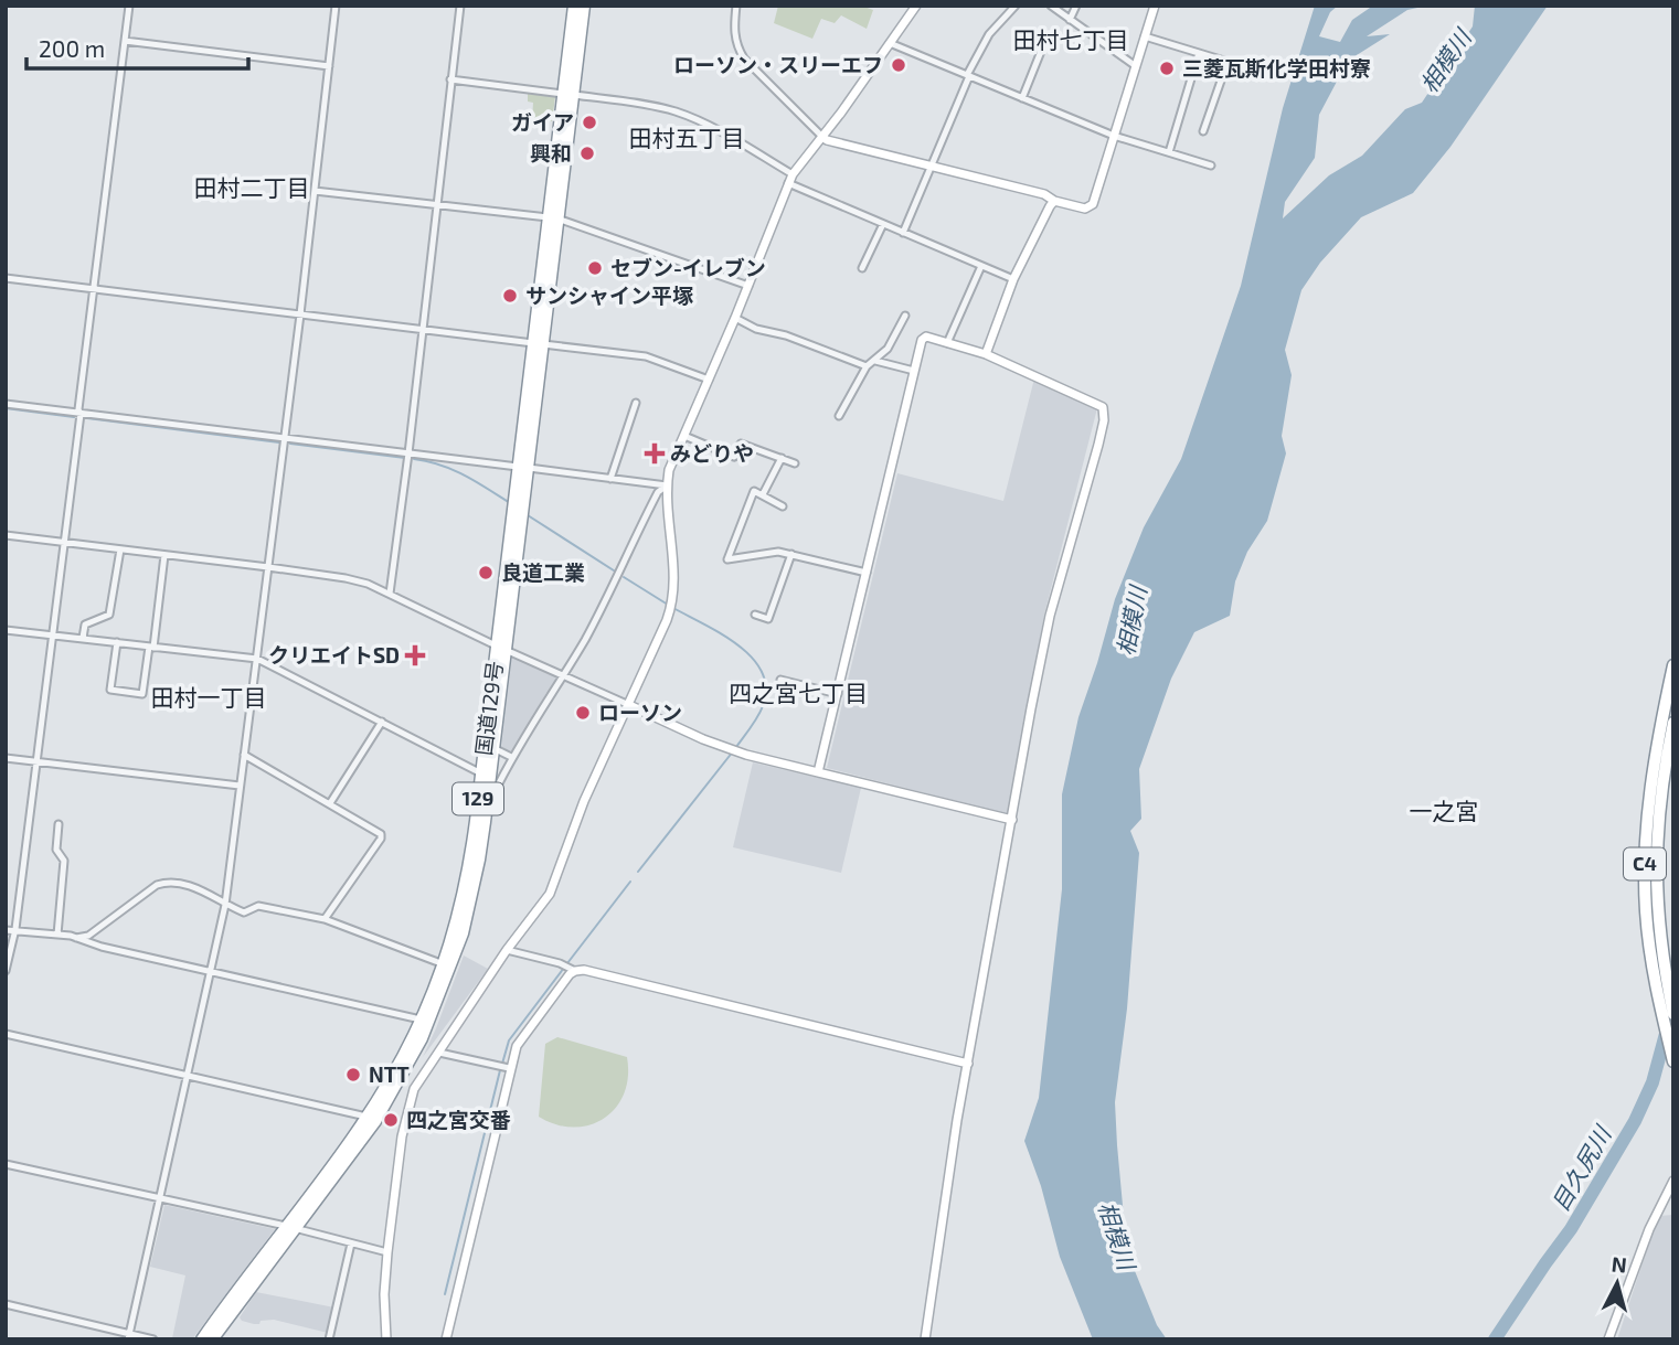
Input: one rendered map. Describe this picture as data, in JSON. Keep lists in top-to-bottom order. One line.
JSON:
{"streets":{"highway":["国道129号","129","C4"]},"districts":["田村七丁目","田村五丁目","田村二丁目","四之宮七丁目","田村一丁目","一之宮"],"water":["相模川","目久尻川"],"places":{"other":["ローソン・スリーエフ","三菱瓦斯化学田村寮","ガイア","興和","セブン-イレブン","サンシャイン平塚","良道工業","ローソン","NTT","四之宮交番"],"health":["みどりや","クリエイトSD"]},"scale_bar":"200 m","north":"top"}
